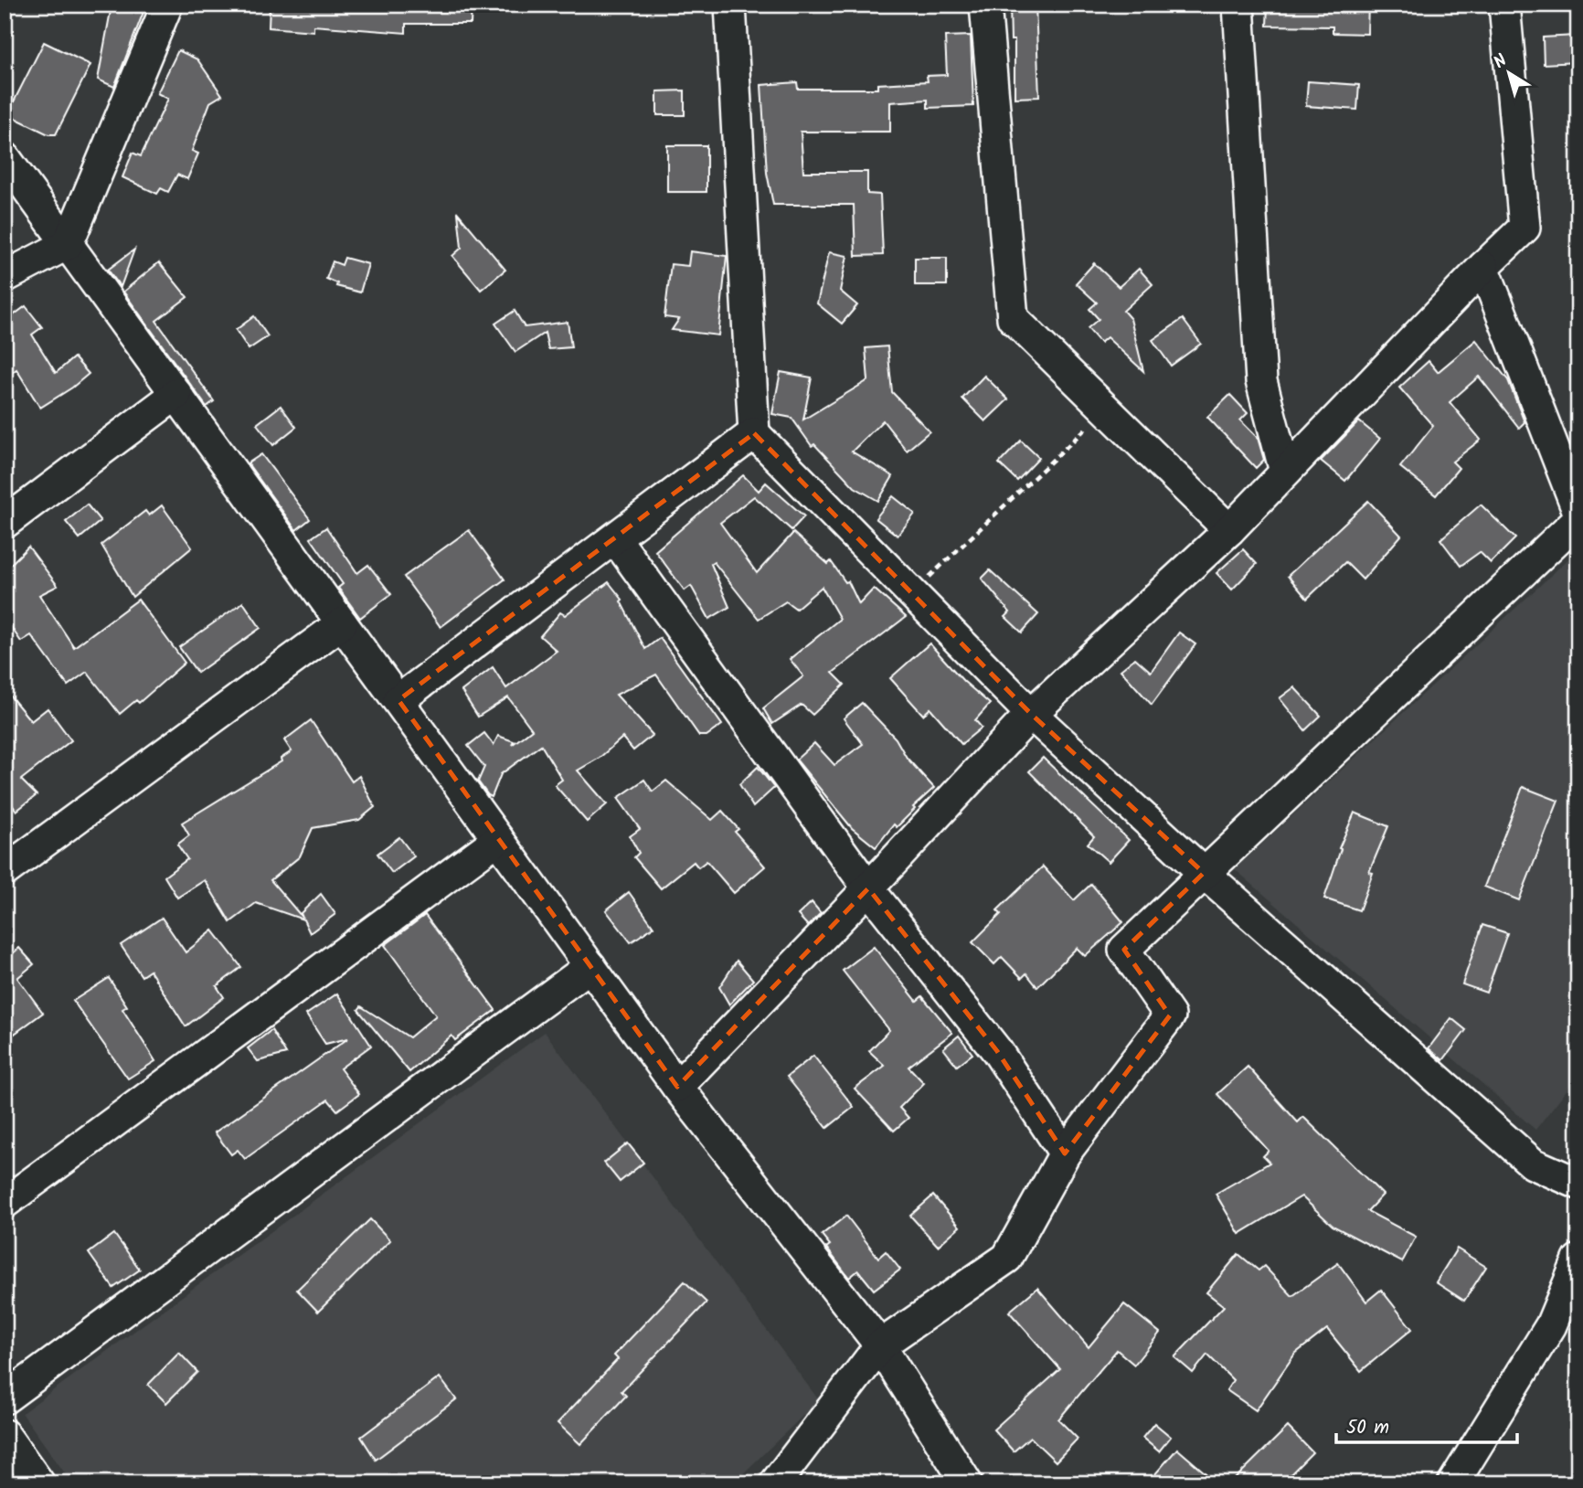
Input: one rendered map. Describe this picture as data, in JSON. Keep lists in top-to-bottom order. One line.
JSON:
{"scale_bar":"50 m","north":"top left"}
